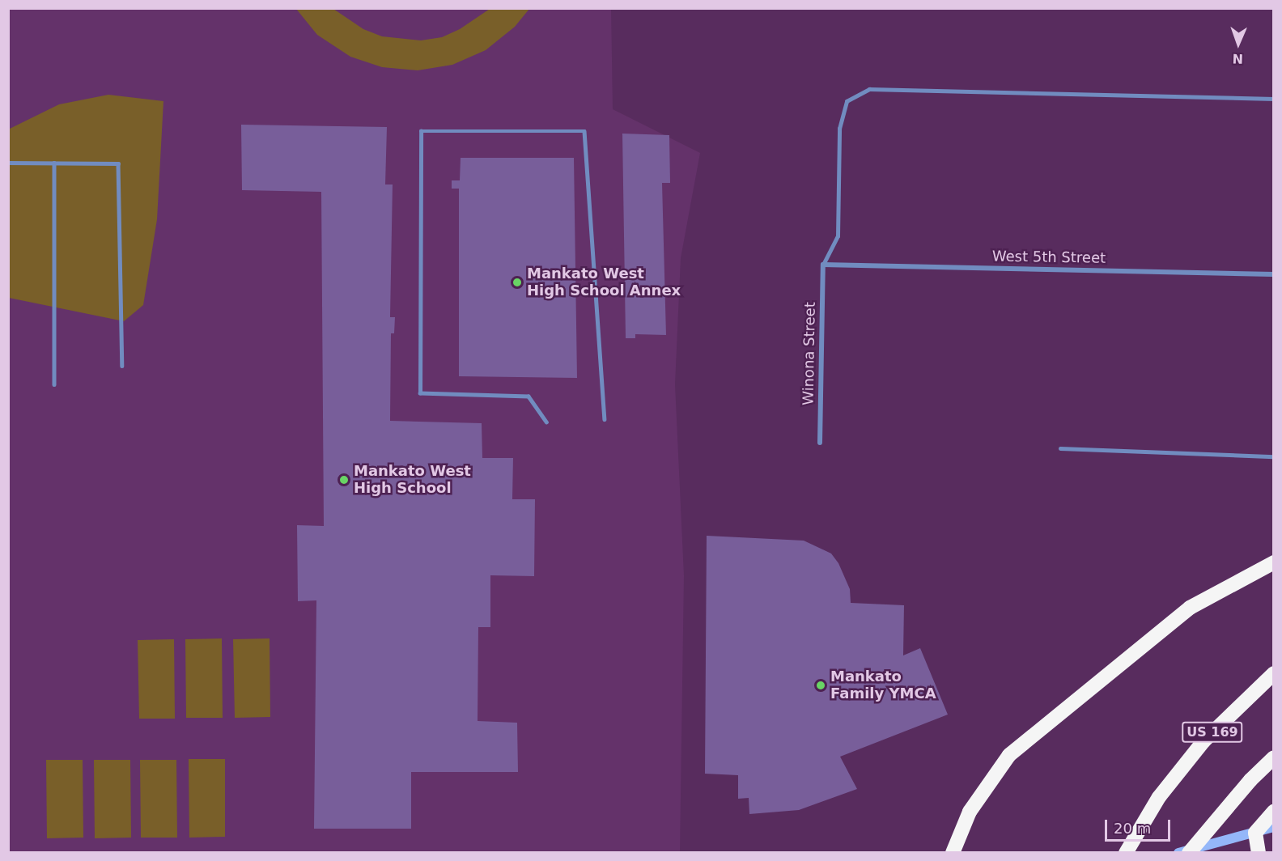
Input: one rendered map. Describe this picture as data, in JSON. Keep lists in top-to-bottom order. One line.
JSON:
{"streets":{"highway":["US 169"],"street":["West 5th Street","Winona Street"]},"crossings":[["West 5th Street","Winona Street"]],"places":["Mankato West High School Annex","Mankato West High School","Mankato Family YMCA"],"scale_bar":"20 m","north":"bottom"}
